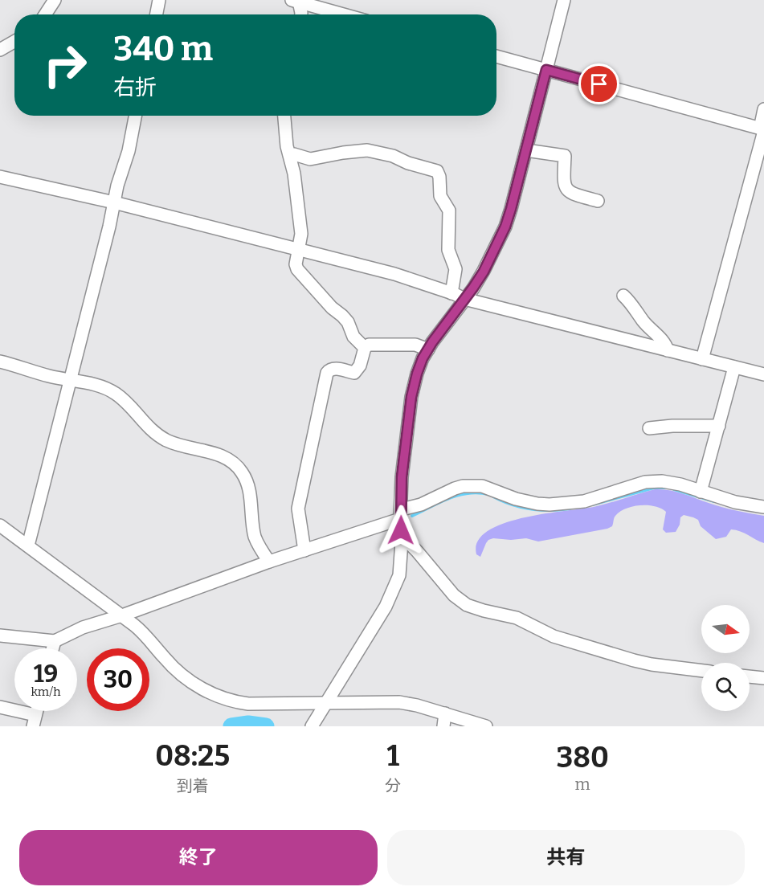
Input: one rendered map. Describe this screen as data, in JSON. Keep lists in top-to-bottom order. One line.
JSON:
{"north":"right","page":{"turn":["340 m","右折"],"speed":"19 km/h","limit":"30","eta":["08:25","到着","1","分","380","m"],"buttons":["終了","共有"]}}
